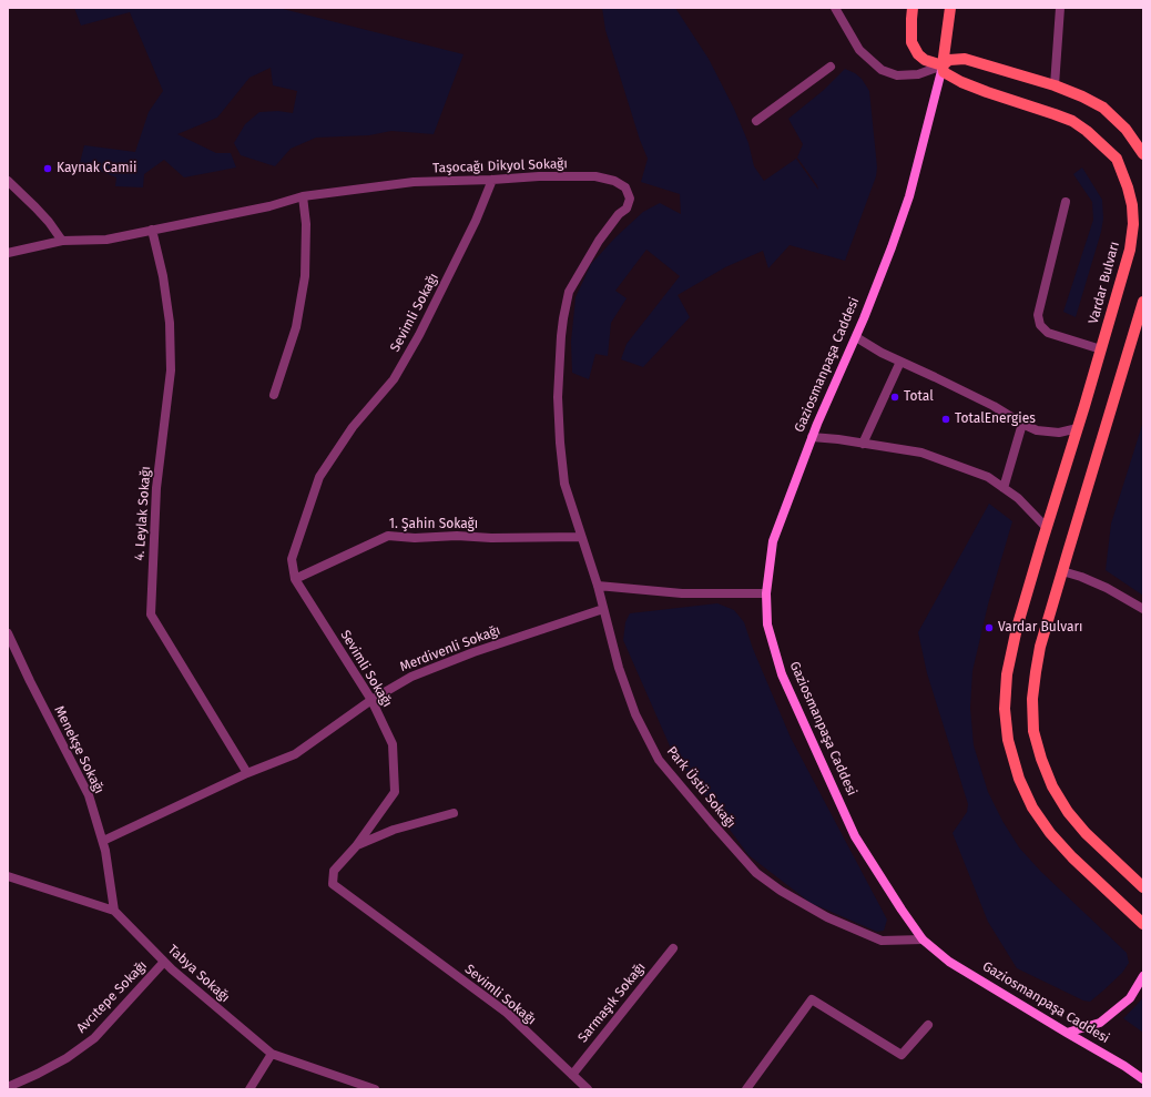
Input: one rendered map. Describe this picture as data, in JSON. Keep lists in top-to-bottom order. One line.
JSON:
{"streets":{"main road":["Vardar Bulvarı","Gaziosmanpaşa Caddesi"],"street":["Taşocağı Dikyol Sokağı","Sevimli Sokağı","4. Leylak Sokağı","1. Şahin Sokağı","Merdivenli Sokağı","Menekşe Sokağı","Park Üstü Sokağı","Tabya Sokağı","Avcıtepe Sokağı","Sarmaşık Sokağı"]},"crossings":[["Taşocağı Dikyol Sokağı","Sevimli Sokağı"],["Taşocağı Dikyol Sokağı","4. Leylak Sokağı"],["Taşocağı Dikyol Sokağı","1. Şahin Sokağı"],["Taşocağı Dikyol Sokağı","Park Üstü Sokağı"],["Vardar Bulvarı","Gaziosmanpaşa Caddesi"],["Sevimli Sokağı","1. Şahin Sokağı"],["Sevimli Sokağı","Merdivenli Sokağı"],["Sevimli Sokağı","Sarmaşık Sokağı"],["Gaziosmanpaşa Caddesi","Park Üstü Sokağı"],["4. Leylak Sokağı","Merdivenli Sokağı"],["1. Şahin Sokağı","Park Üstü Sokağı"],["Merdivenli Sokağı","Menekşe Sokağı"],["Merdivenli Sokağı","Park Üstü Sokağı"],["Menekşe Sokağı","Tabya Sokağı"],["Tabya Sokağı","Avcıtepe Sokağı"]],"places":["Kaynak Camii","Total","TotalEnergies","Vardar Bulvarı"]}
